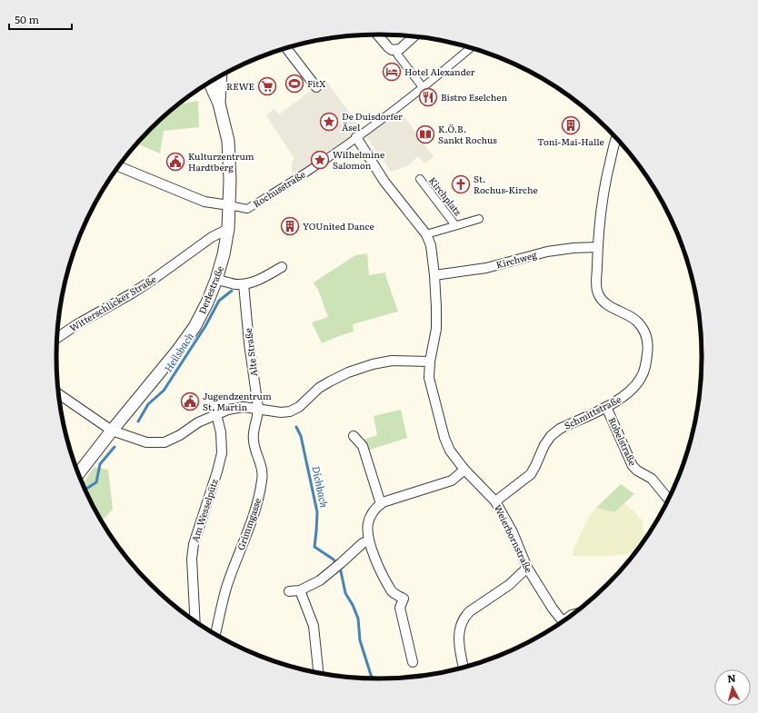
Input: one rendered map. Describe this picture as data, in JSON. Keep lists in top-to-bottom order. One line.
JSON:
{"streets":{"street":["Rochusstraße","Kirchplatz","Kirchweg","Derlestraße","Witterschlicker Straße","Alte Straße","Schmittstraße","Robelstraße","Am Wesselpütz","Grimmgasse","Weierbornstraße"]},"crossings":[["Rochusstraße","Derlestraße"],["Rochusstraße","Weierbornstraße"],["Kirchplatz","Weierbornstraße"],["Kirchweg","Schmittstraße"],["Kirchweg","Weierbornstraße"],["Derlestraße","Witterschlicker Straße"],["Alte Straße","Grimmgasse"],["Schmittstraße","Robelstraße"],["Schmittstraße","Weierbornstraße"]],"water":["Heilsbach","Dichbach"],"places":{"hotel":["Hotel Alexander"],"sports":["FitX"],"supermarket":["REWE"],"restaurant":["Bistro Eselchen"],"place":["De Duisdorfer Äsel","Wilhelmine Salomon"],"building":["Toni-Mai-Halle","YOUnited Dance"],"library":["K.Ö.B. Sankt Rochus"],"public building":["Kulturzentrum Hardtberg","Jugendzentrum St. Martin"],"church":["St. Rochus-Kirche"]},"scale_bar":"50 m","north":"top"}
